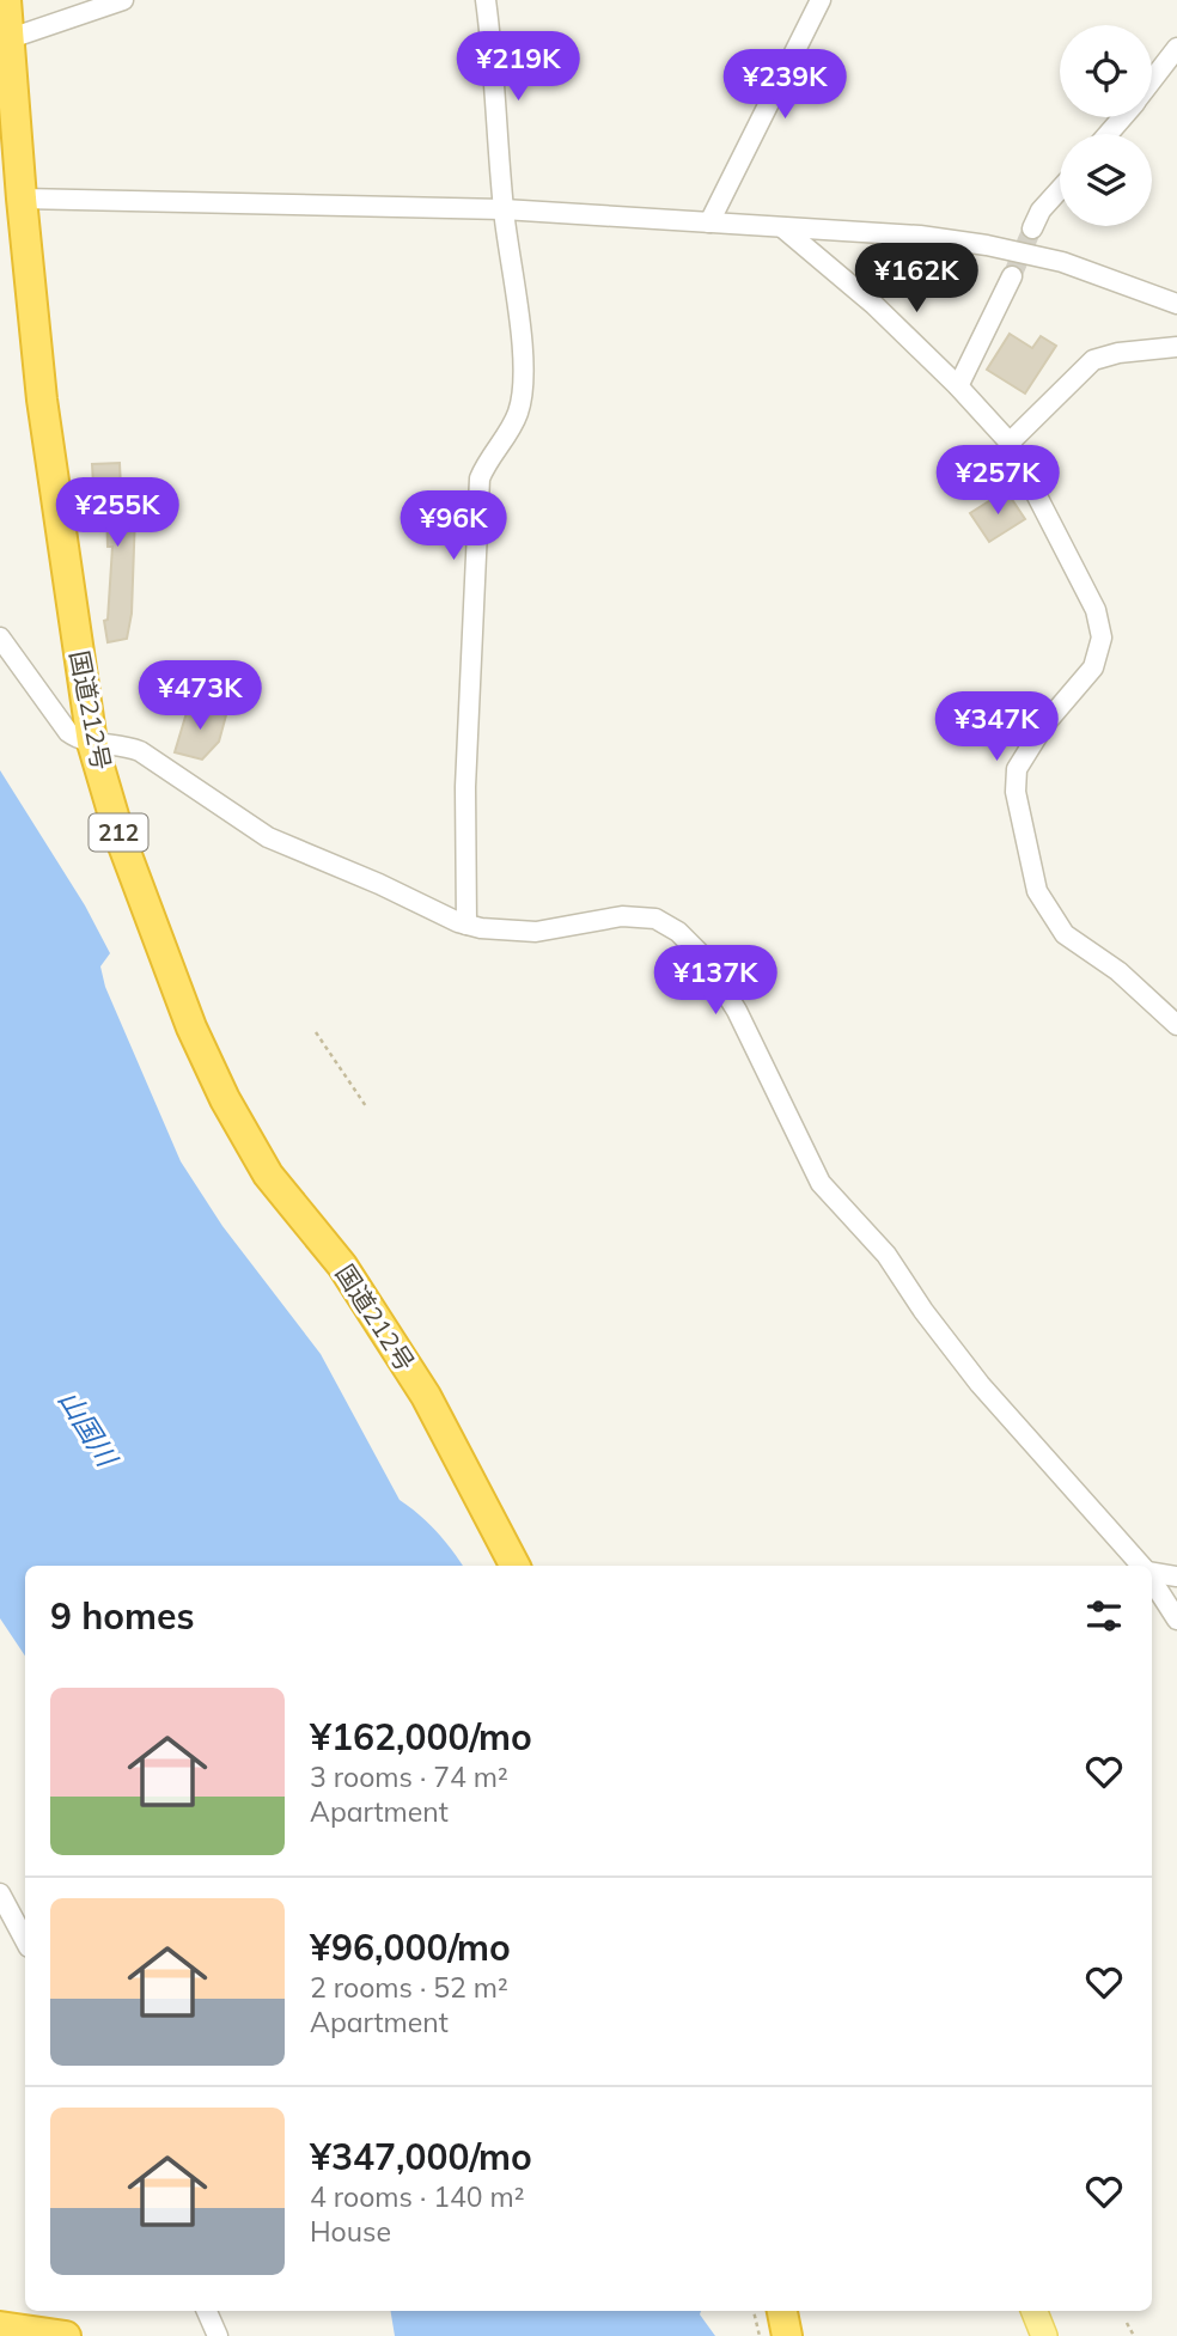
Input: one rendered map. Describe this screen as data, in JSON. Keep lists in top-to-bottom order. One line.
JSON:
{"streets":{"highway":["国道212号","212"]},"water":["山国川"],"page":{"price":["¥219K","¥239K","¥162K","¥257K","¥255K","¥96K","¥473K","¥347K","¥137K"],"heading":"9 homes","list":[{"name":"¥162,000/mo","note":"3 rooms · 74 m² · Apartment"},{"name":"¥96,000/mo","note":"2 rooms · 52 m² · Apartment"},{"name":"¥347,000/mo","note":"4 rooms · 140 m² · House"}]}}
